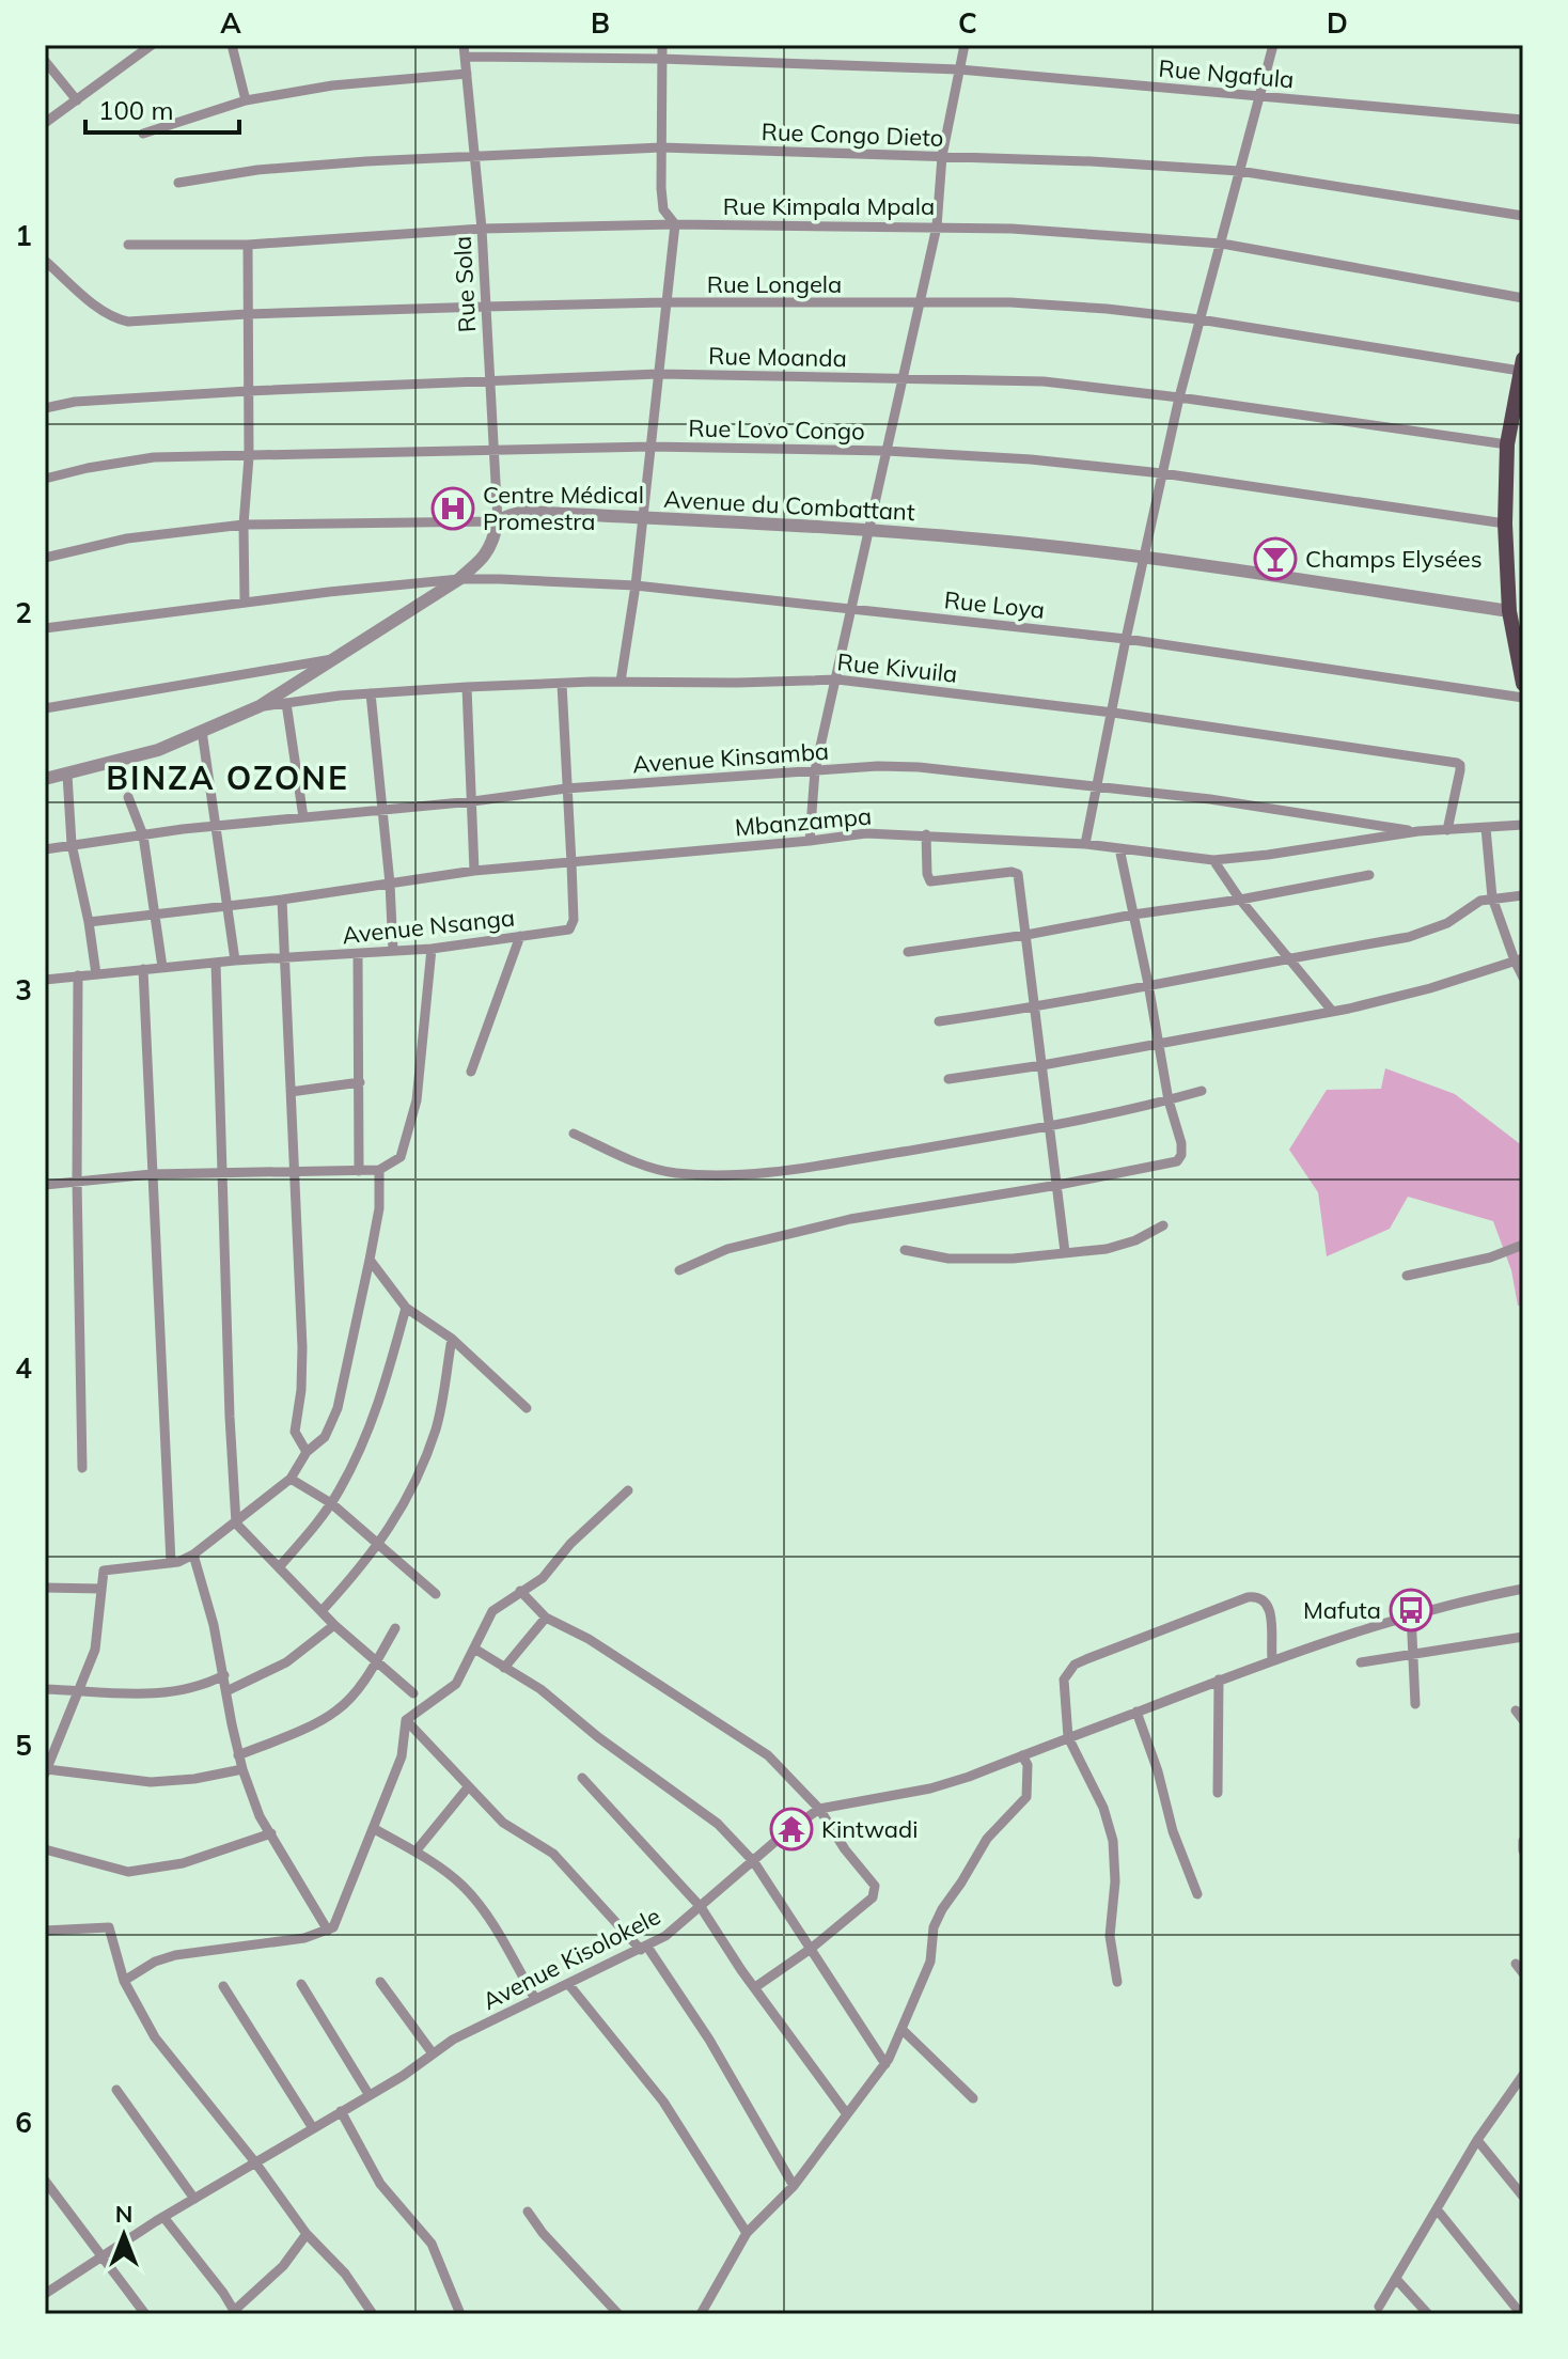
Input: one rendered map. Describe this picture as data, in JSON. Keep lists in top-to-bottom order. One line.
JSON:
{"streets":{"street":["Rue Ngafula","Rue Congo Dieto","Rue Kimpala Mpala","Rue Sola","Rue Longela","Rue Moanda","Rue Lovo Congo","Avenue du Combattant","Rue Loya","Rue Kivuila","Avenue Kinsamba","Mbanzampa","Avenue Nsanga","Avenue Kisolokele"]},"crossings":[["Rue Ngafula","Rue Sola"],["Rue Congo Dieto","Rue Sola"],["Rue Kimpala Mpala","Rue Sola"],["Rue Sola","Rue Longela"],["Rue Sola","Rue Moanda"],["Rue Sola","Rue Lovo Congo"],["Rue Sola","Avenue du Combattant"],["Rue Kivuila","Mbanzampa"],["Rue Kivuila","Avenue Nsanga"],["Avenue Kinsamba","Mbanzampa"],["Avenue Kinsamba","Avenue Nsanga"],["Mbanzampa","Avenue Nsanga"]],"districts":["BINZA OZONE"],"places":{"hospital":["Centre Médical Promestra"],"bar":["Champs Elysées"],"bus stop":["Mafuta"],"temple":["Kintwadi"]},"scale_bar":"100 m","north":"top","grid":{"columns":["A","B","C","D"],"rows":["1","2","3","4","5","6"]}}
